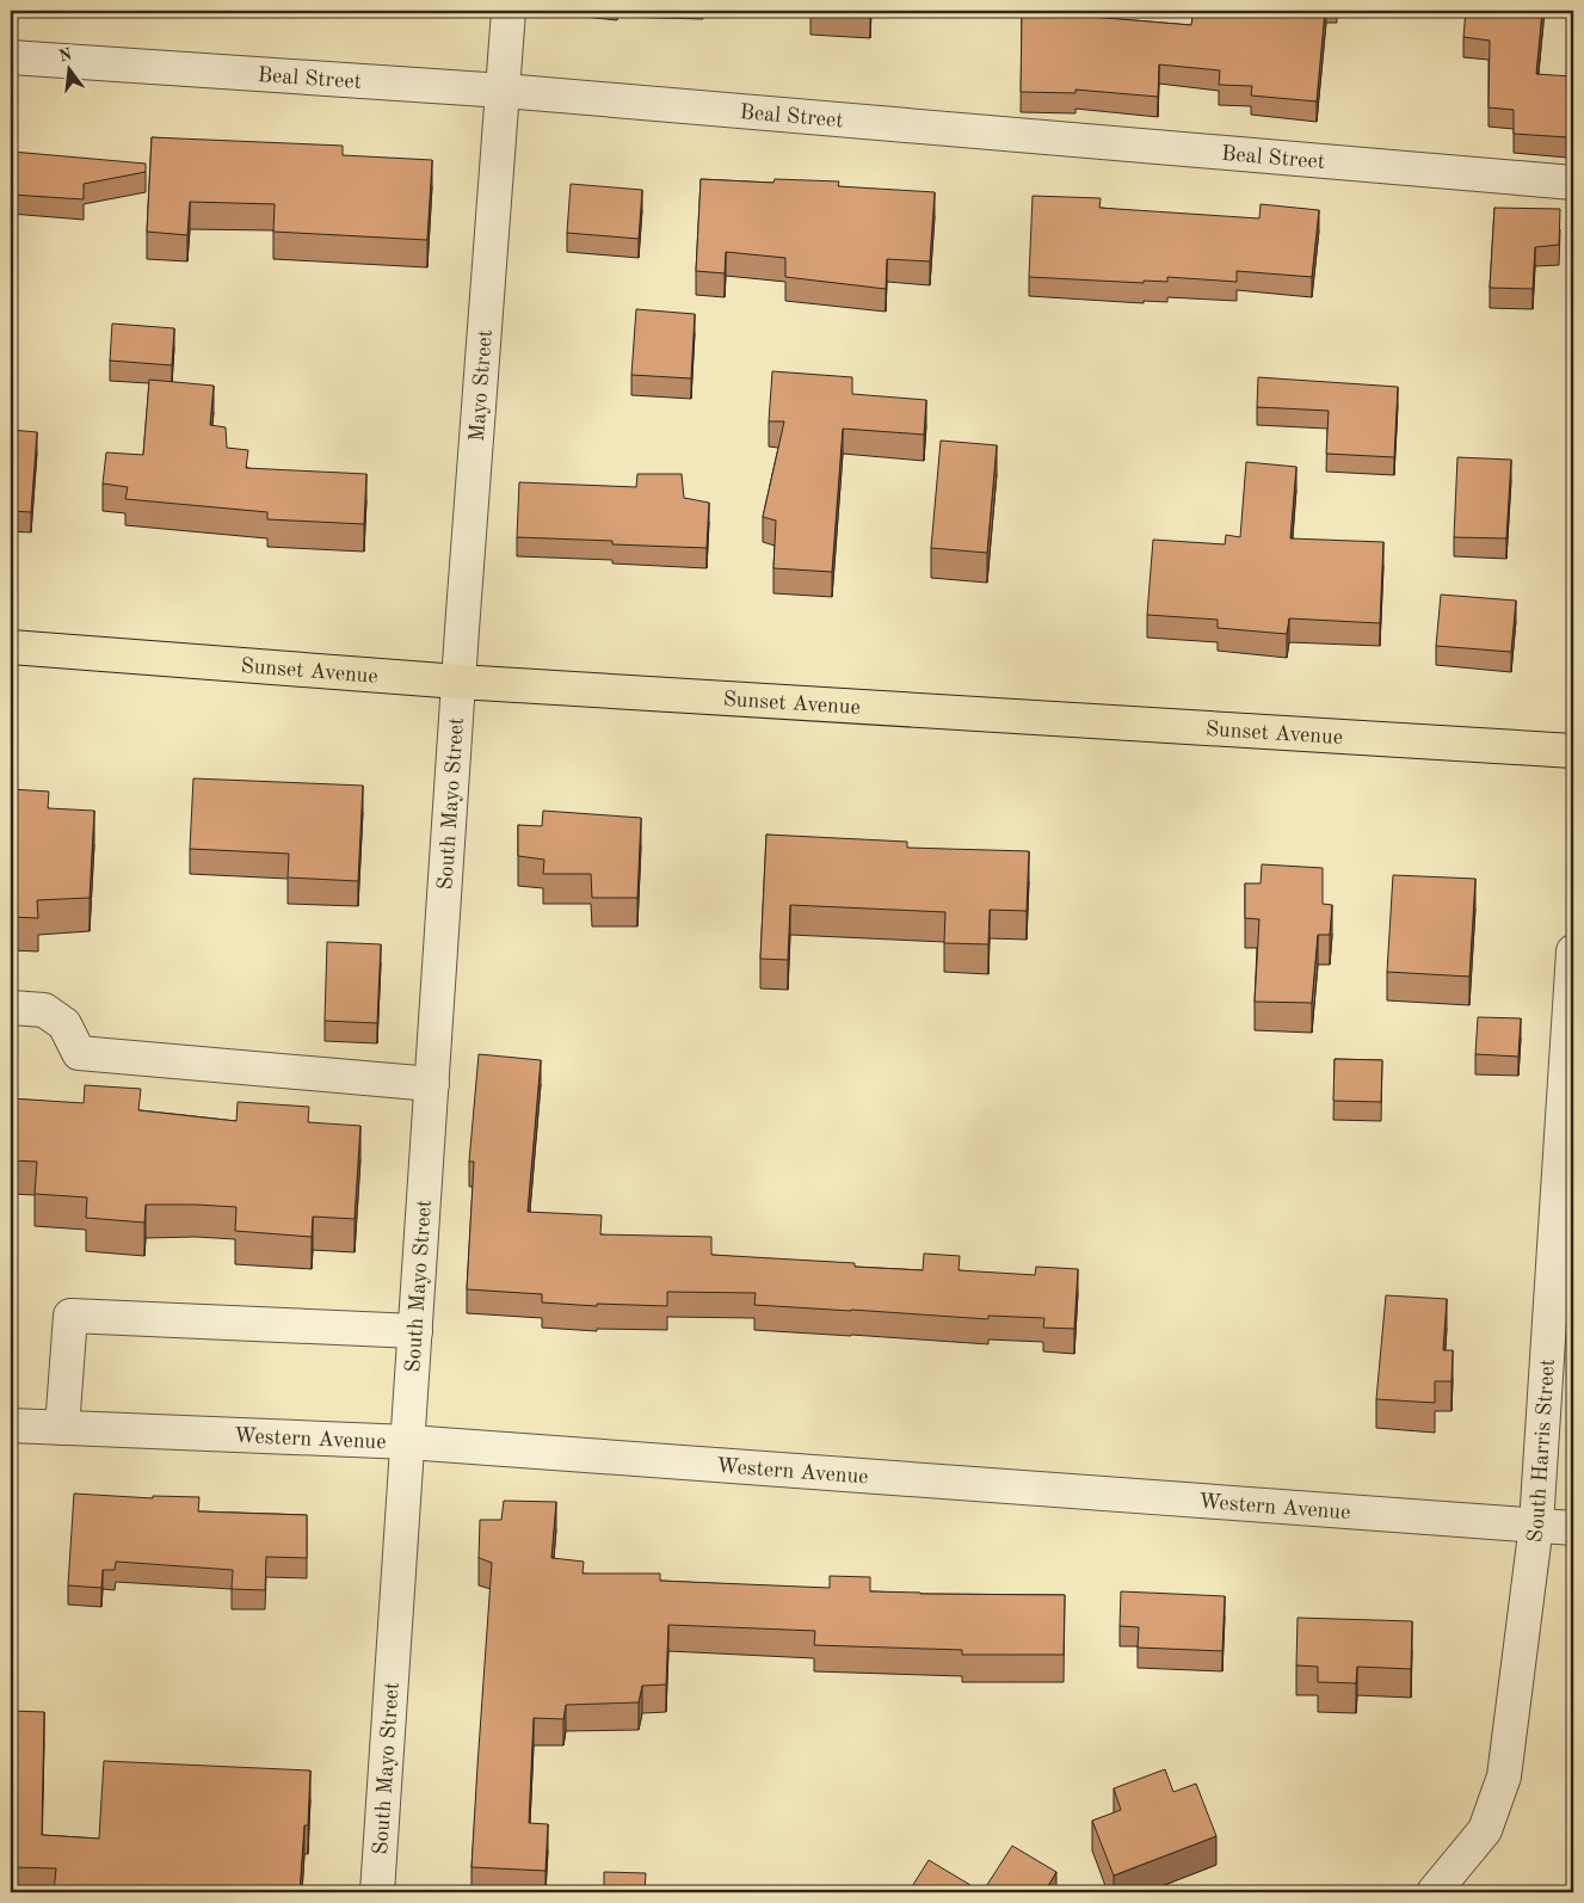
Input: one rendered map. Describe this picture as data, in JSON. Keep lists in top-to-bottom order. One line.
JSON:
{"streets":{"main road":["Sunset Avenue"],"street":["Beal Street","Mayo Street","South Mayo Street","Western Avenue","South Harris Street"]},"crossings":[["Beal Street","Mayo Street"],["Mayo Street","Sunset Avenue"],["Mayo Street","South Mayo Street"],["Sunset Avenue","South Mayo Street"],["South Mayo Street","Western Avenue"],["Western Avenue","South Harris Street"]],"north":"top"}
